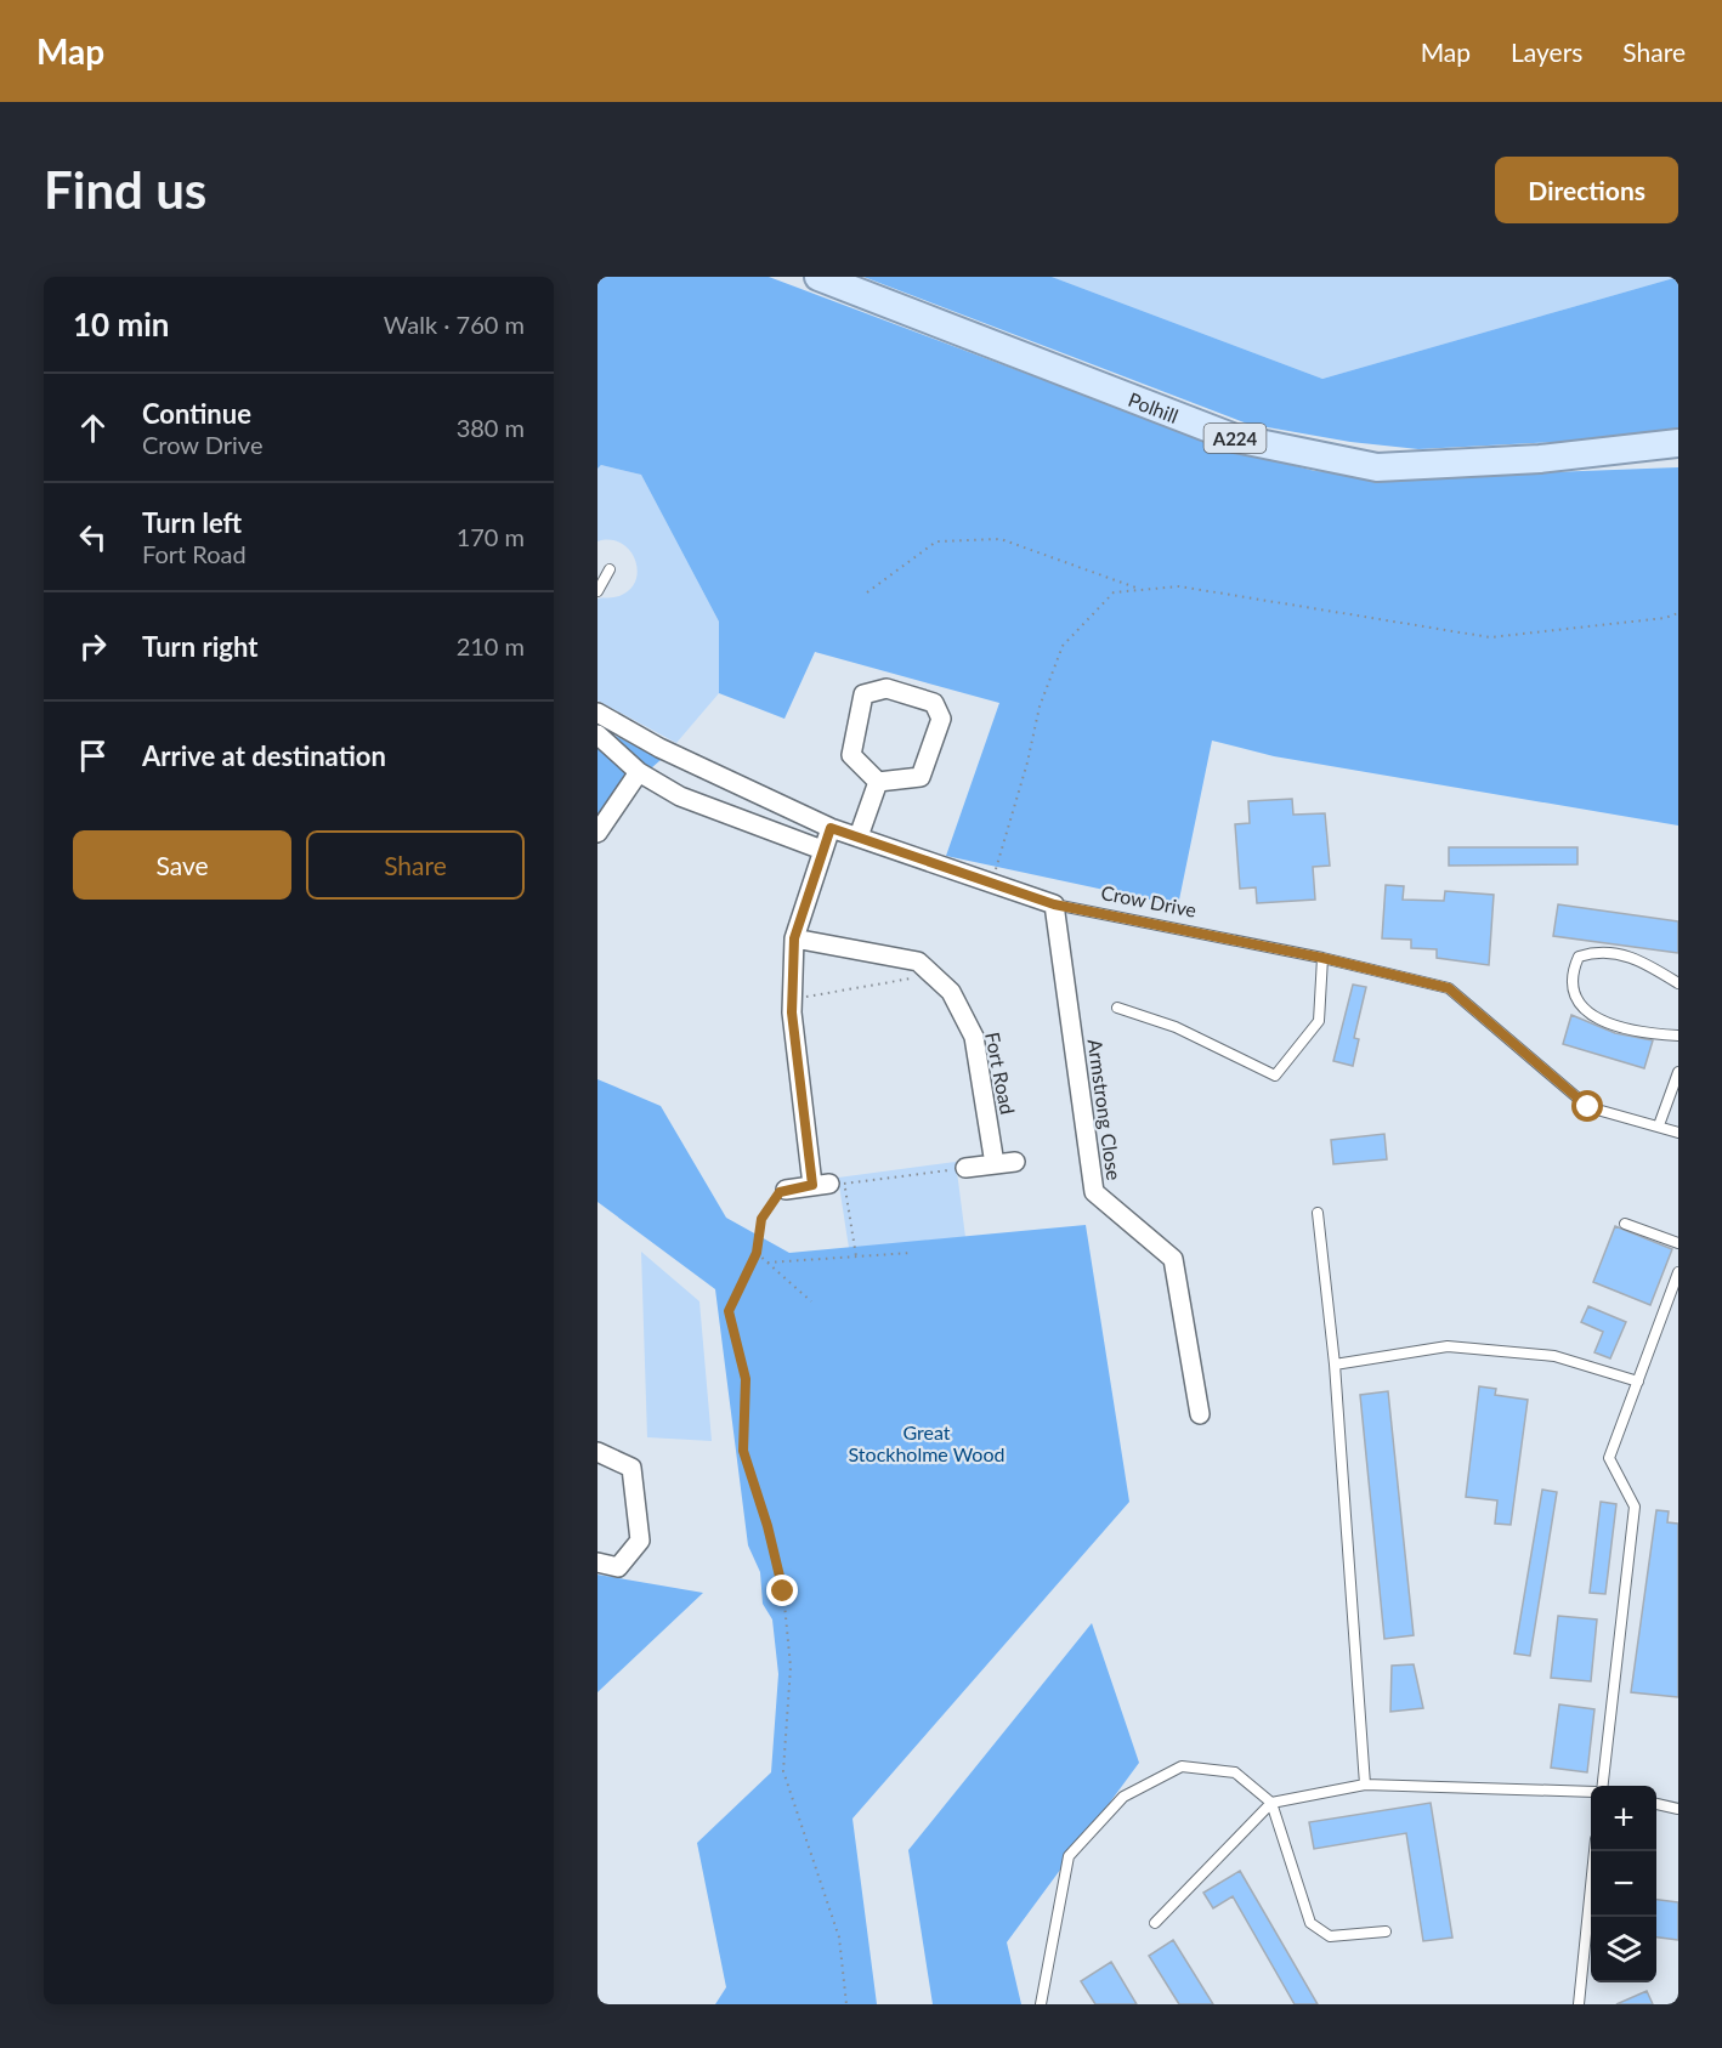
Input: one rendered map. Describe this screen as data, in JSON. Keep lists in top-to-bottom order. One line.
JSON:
{"streets":{"main road":["Polhill","A224"],"street":["Crow Drive","Fort Road","Armstrong Close"]},"crossings":[["Crow Drive","Armstrong Close"]],"parks":["Great Stockholme Wood"],"page":{"header":"Map","nav":["Map","Layers","Share"],"buttons":["Directions",["Save","Share"]],"title":"Find us","heading":["10 min","Walk · 760 m"],"list":[["Continue","Crow Drive","380 m"],["Turn left","Fort Road","170 m"],["Turn right","210 m"],"Arrive at destination"],"map_buttons":["+","−"]}}
